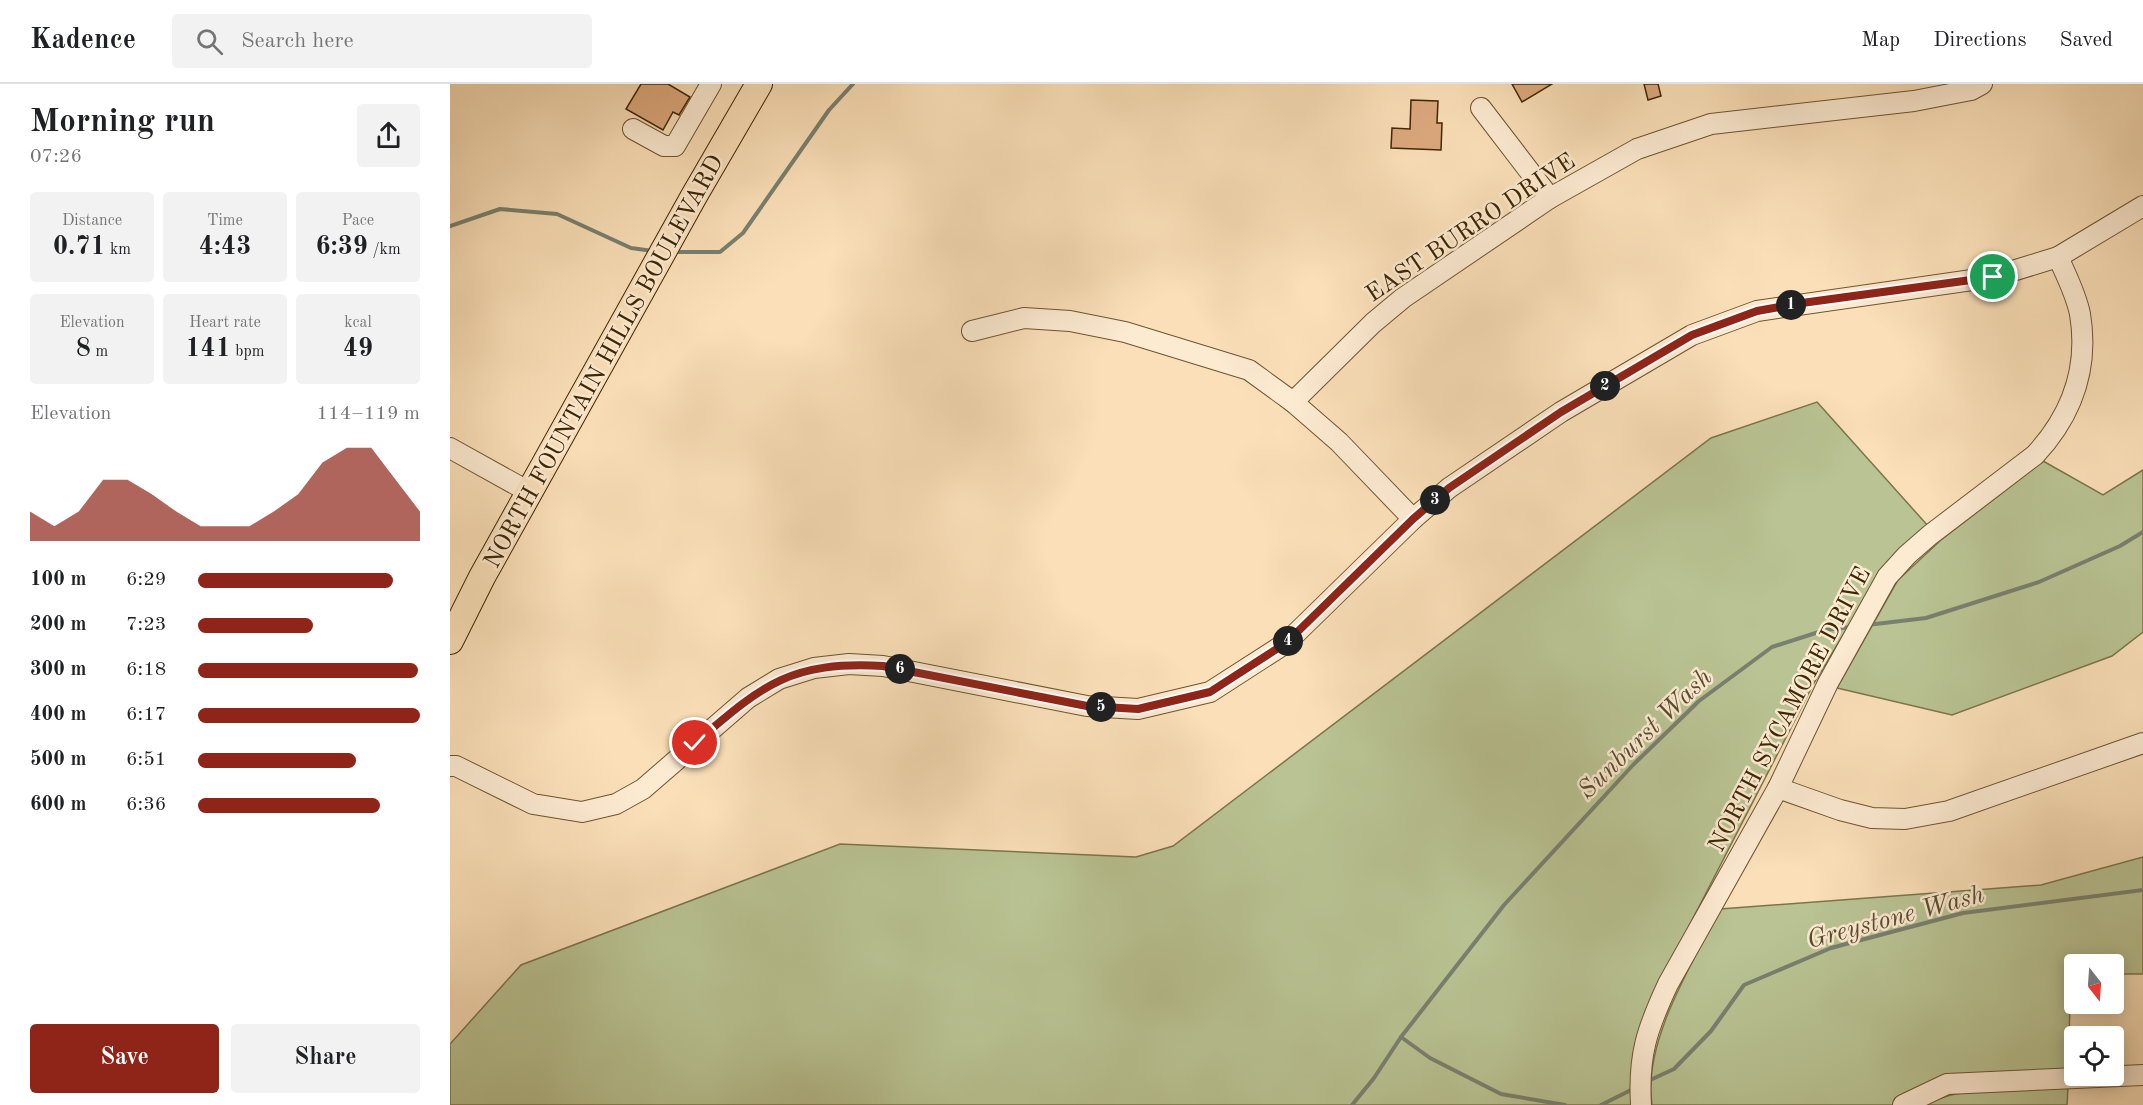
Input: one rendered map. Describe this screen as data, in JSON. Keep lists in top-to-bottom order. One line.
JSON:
{"streets":{"main road":["NORTH FOUNTAIN HILLS BOULEVARD"],"street":["EAST BURRO DRIVE","NORTH SYCAMORE DRIVE"]},"water":["Sunburst Wash","Greystone Wash"],"north":"bottom","page":{"header":"Kadence","search":"Search here","nav":["Map","Directions","Saved"],"heading":["Morning run","07:26"],"stats":[["Distance","0.71 km"],["Time","4:43"],["Pace","6:39 /km"],["Elevation","8 m"],["Heart rate","141 bpm"],["kcal","49"]],"pins":["1","2","3","4","6","5"],"chart":["Elevation","114–119 m"],"list":[{"name":"100 m","note":"6:29"},{"name":"200 m","note":"7:23"},{"name":"300 m","note":"6:18"},{"name":"400 m","note":"6:17"},{"name":"500 m","note":"6:51"},{"name":"600 m","note":"6:36"}],"buttons":["Save","Share"]}}
